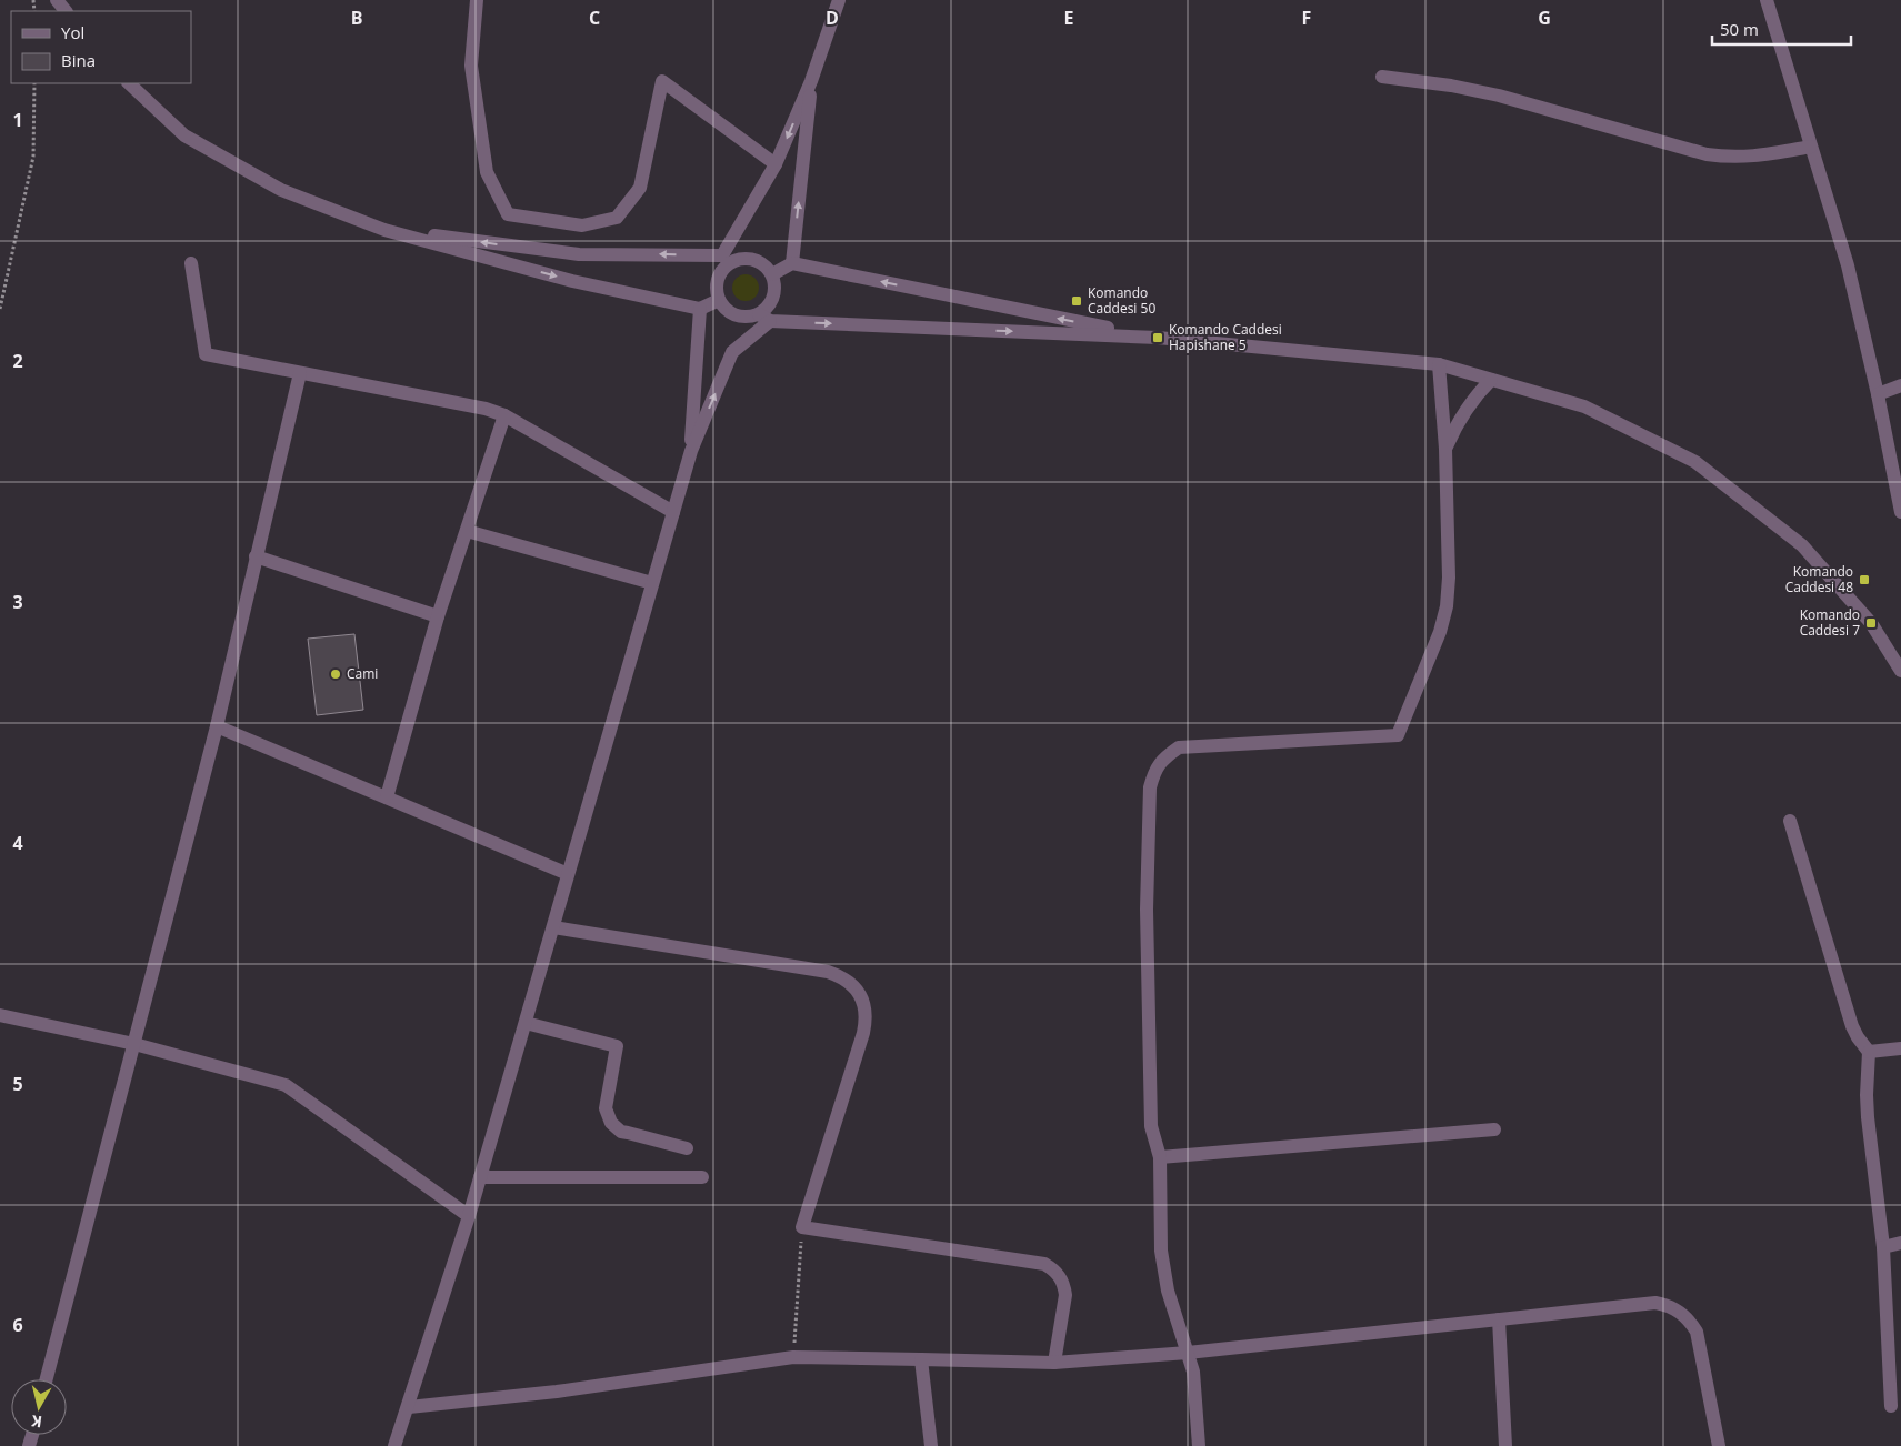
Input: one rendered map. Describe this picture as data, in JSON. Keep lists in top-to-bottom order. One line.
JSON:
{"places":{"transit":["Komando Caddesi 50","Komando Caddesi Hapishane 5","Komando Caddesi 48","Komando Caddesi 7"],"other":["Cami"]},"legend":["Yol","Bina"],"scale_bar":"50 m","north":"bottom","grid":{"columns":["B","C","D","E","F","G"],"rows":["1","2","3","4","5","6"]}}
